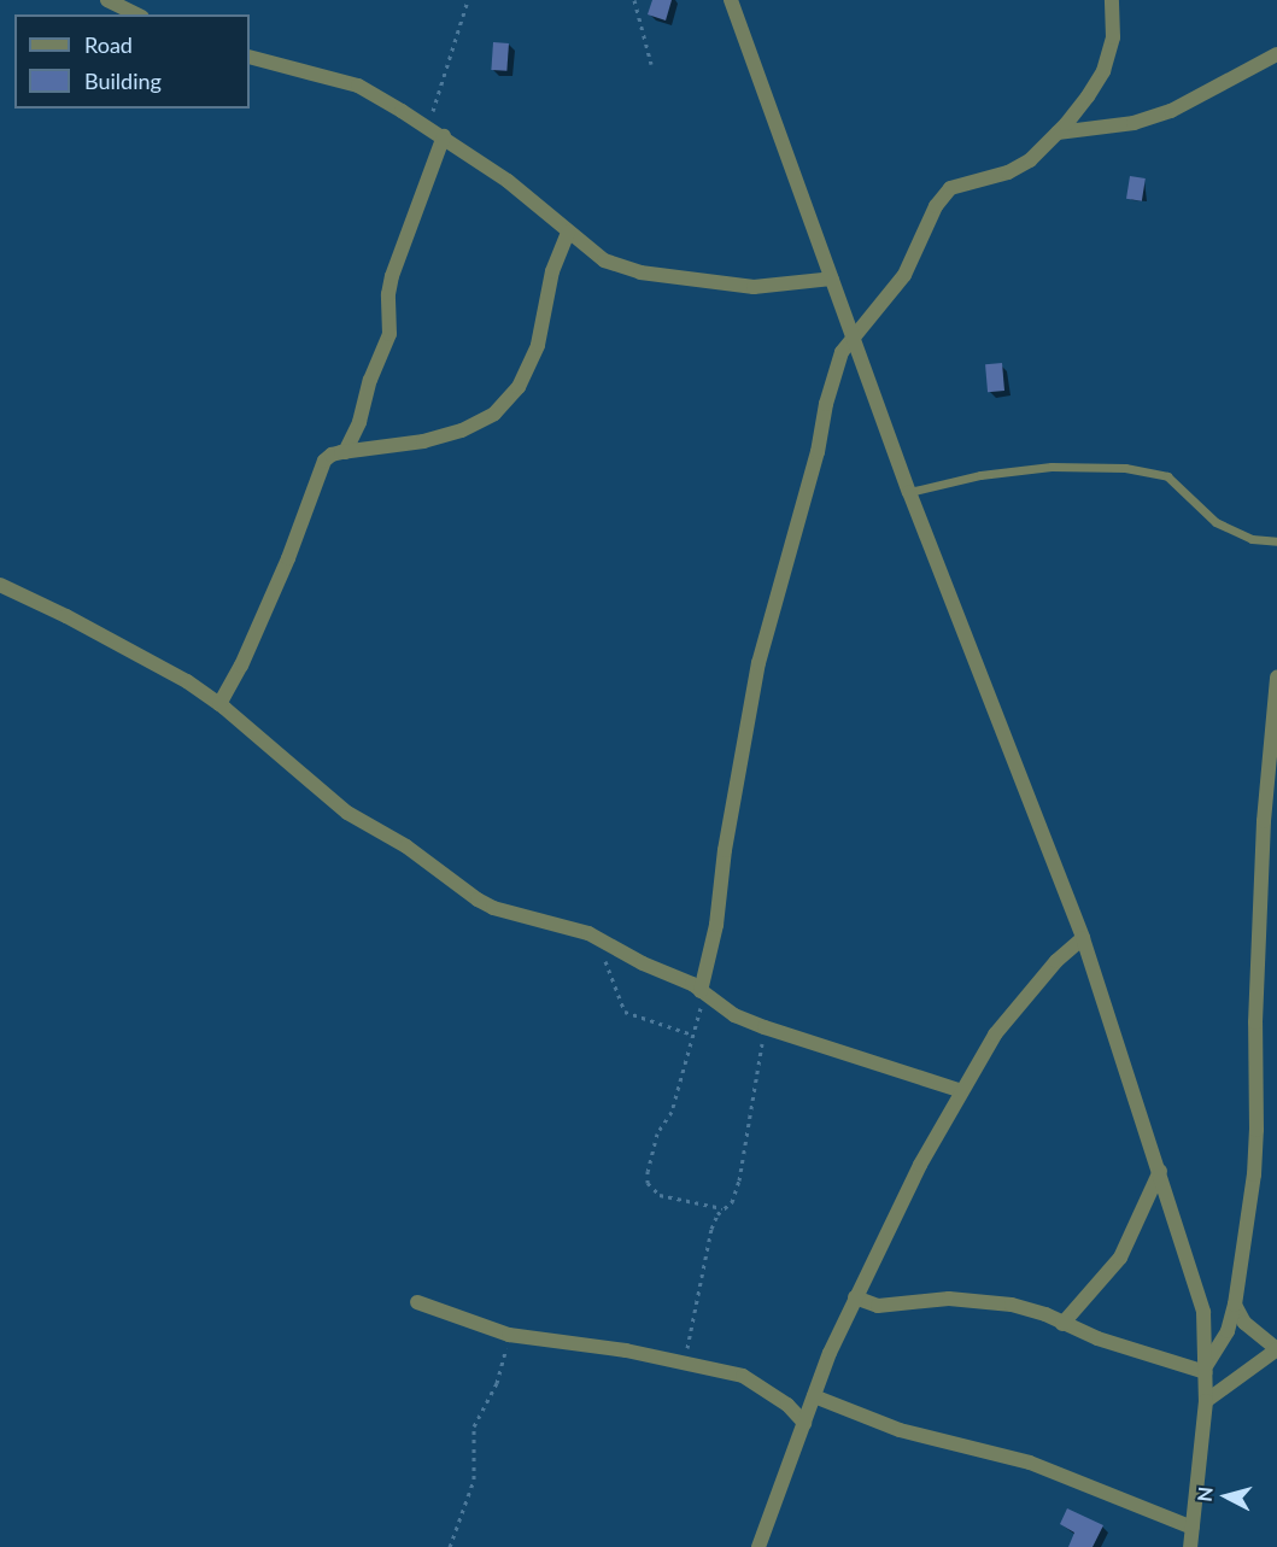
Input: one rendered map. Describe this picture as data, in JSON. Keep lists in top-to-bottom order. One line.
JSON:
{"legend":["Road","Building"],"north":"left"}
